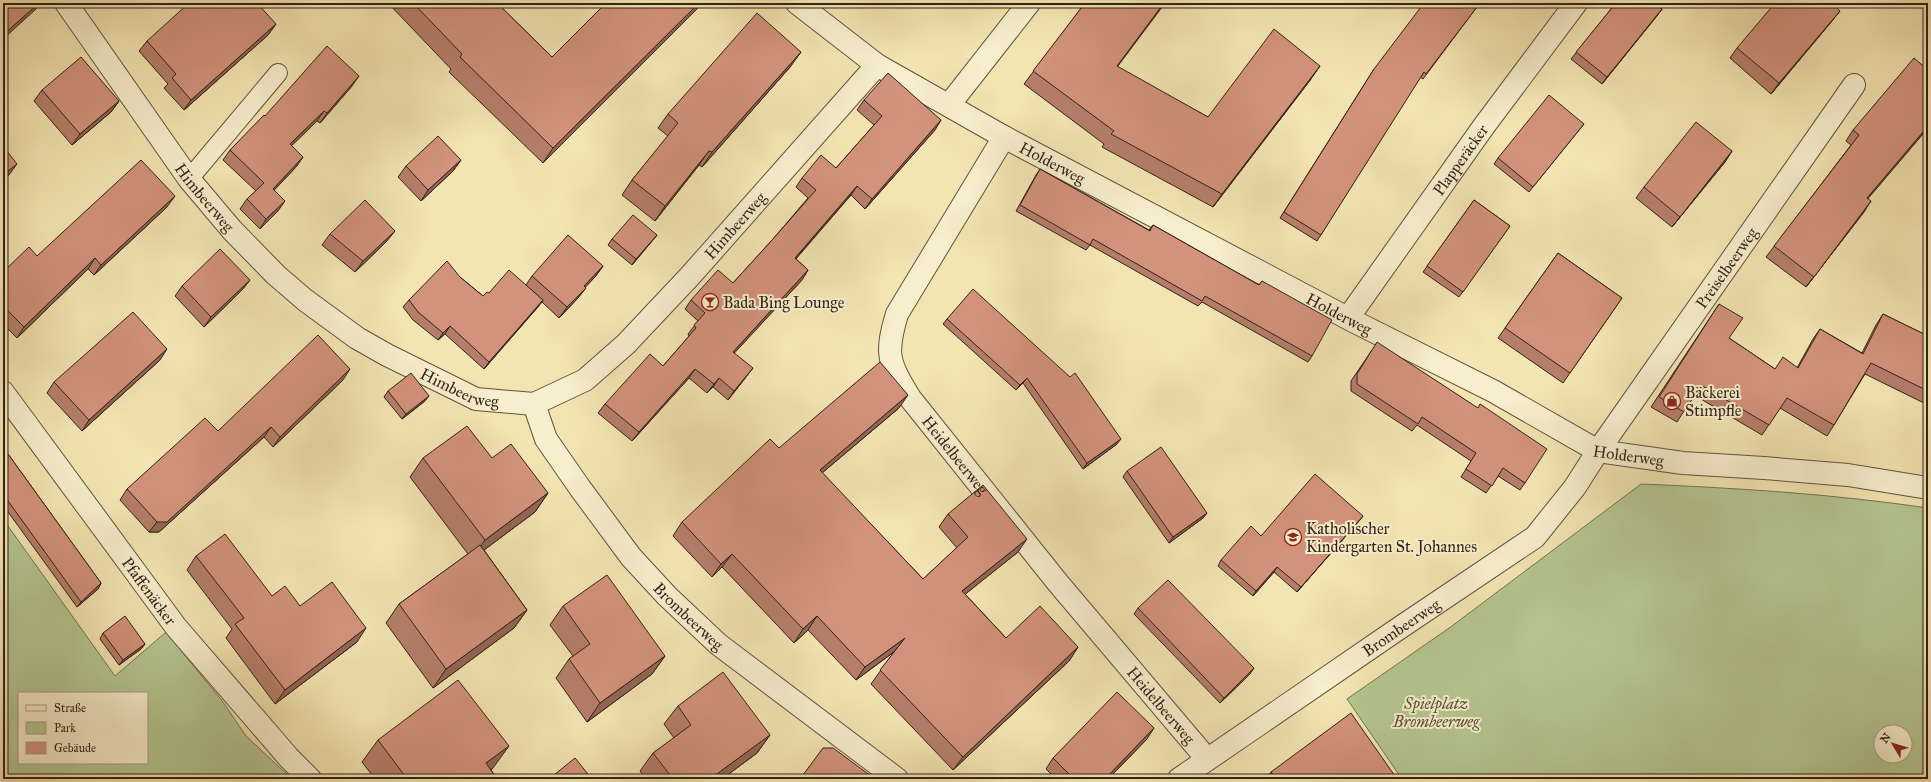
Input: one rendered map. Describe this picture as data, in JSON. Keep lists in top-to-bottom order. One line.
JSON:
{"streets":{"street":["Plapperäcker","Holderweg","Himbeerweg","Preiselbeerweg","Heidelbeerweg","Pfaffenäcker","Brombeerweg"]},"crossings":[["Plapperäcker","Holderweg"],["Holderweg","Himbeerweg"],["Holderweg","Preiselbeerweg"],["Holderweg","Heidelbeerweg"],["Holderweg","Brombeerweg"],["Himbeerweg","Brombeerweg"],["Preiselbeerweg","Brombeerweg"],["Heidelbeerweg","Brombeerweg"]],"parks":["Spielplatz Brombeerweg"],"places":{"bar":["Bada Bing Lounge"],"shop":["Bäckerei Stimpfle"],"school or university":["Katholischer Kindergarten St. Johannes"]},"legend":["Straße","Park","Gebäude"],"north":"top left"}
